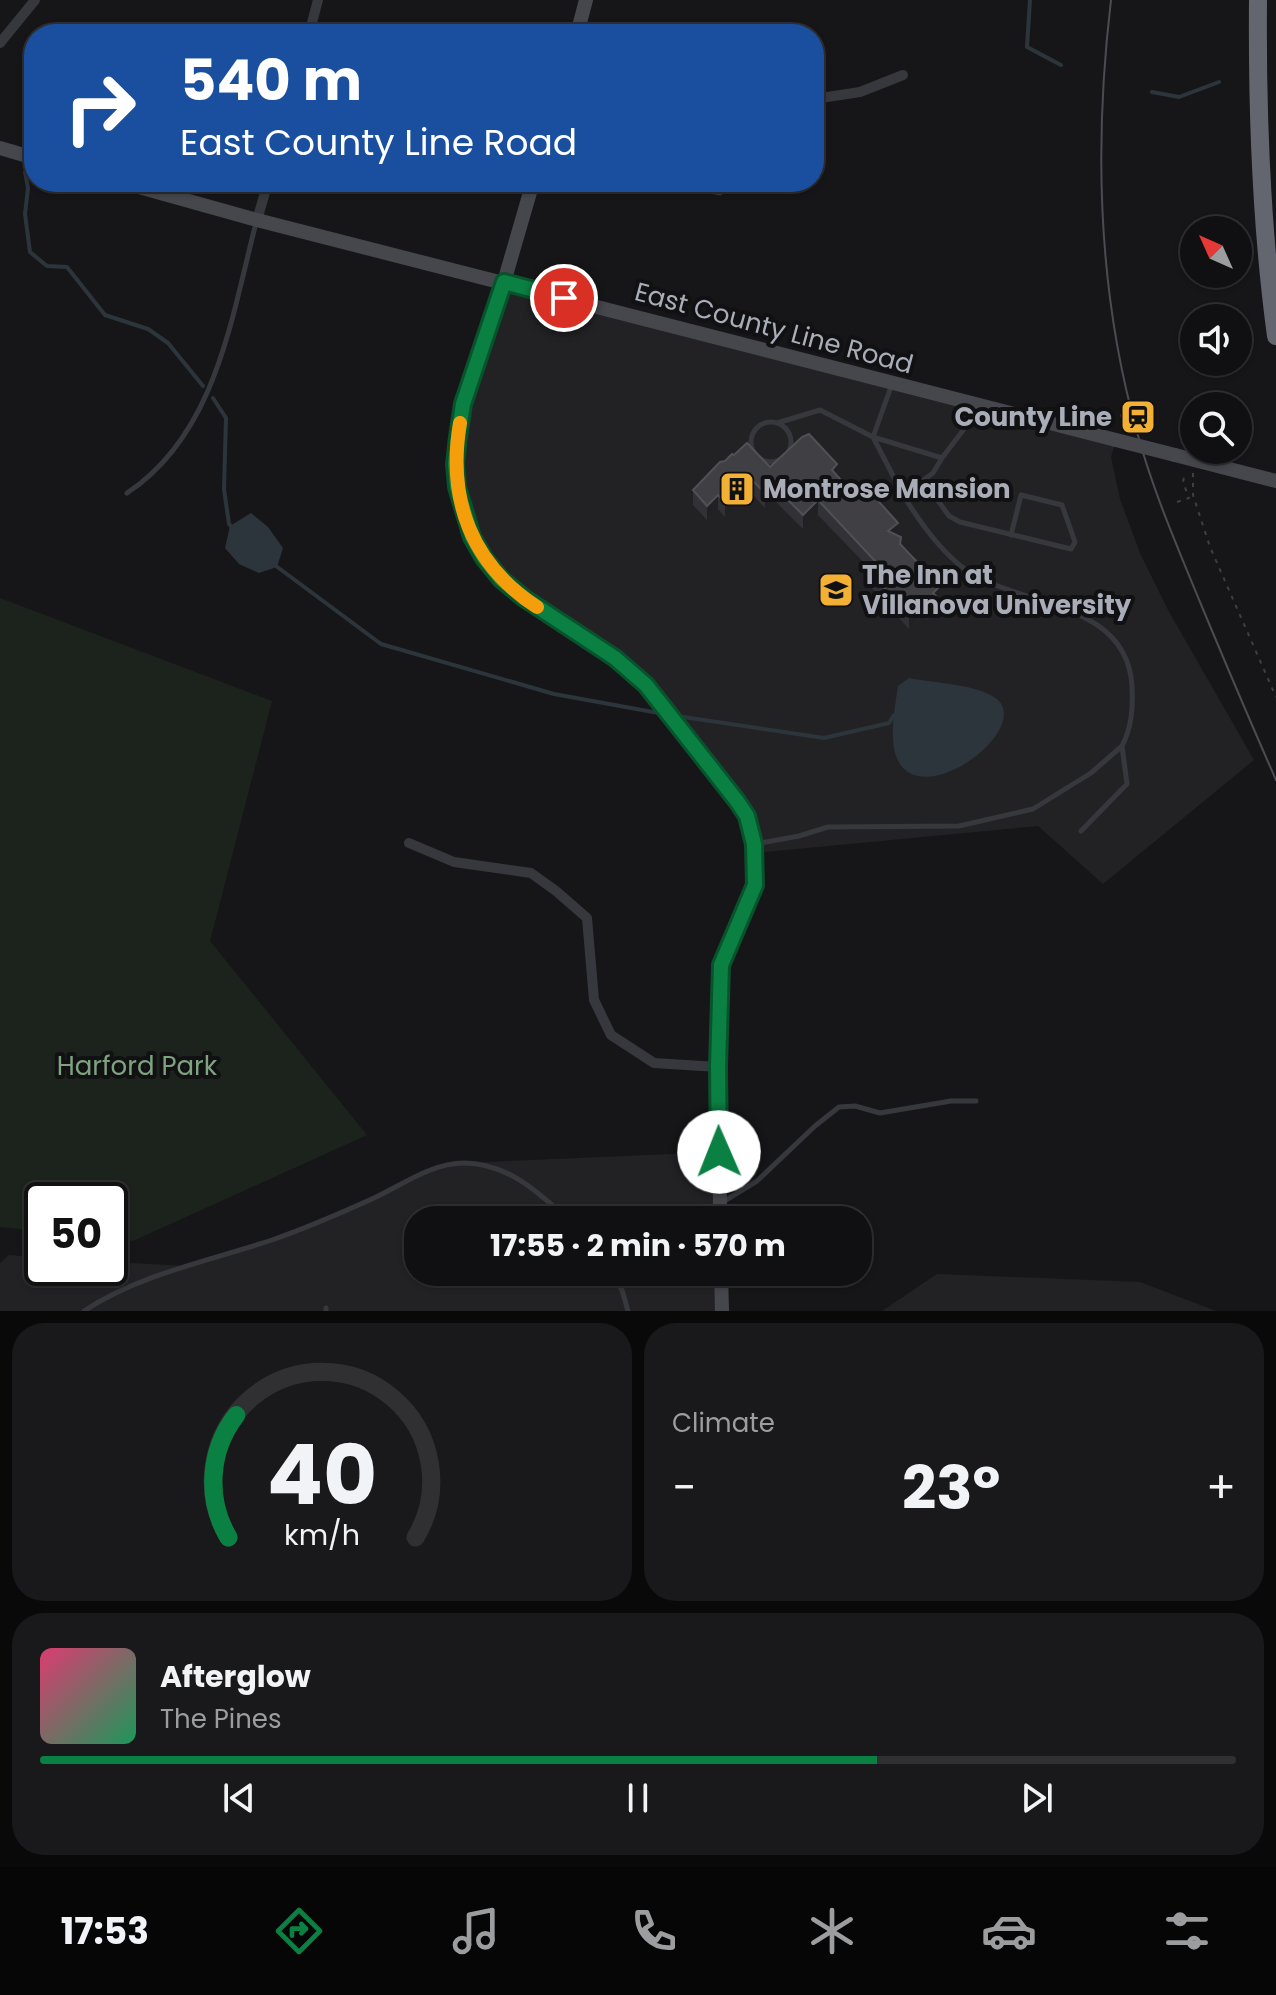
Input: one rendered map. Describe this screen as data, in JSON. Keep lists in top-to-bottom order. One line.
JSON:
{"streets":{"main road":["East County Line Road"]},"parks":["Harford Park"],"places":{"station":["County Line"],"building":["Montrose Mansion"],"school or university":["The Inn at Villanova University"]},"north":"top left","page":{"turn":["540 m","East County Line Road"],"limit":"50","trip":"17:55 · 2 min · 570 m","tile":"Climate","heat":["−","23°","+"],"song":["Afterglow","The Pines"],"tabs":"17:53","gauge":["40","km/h"]}}
